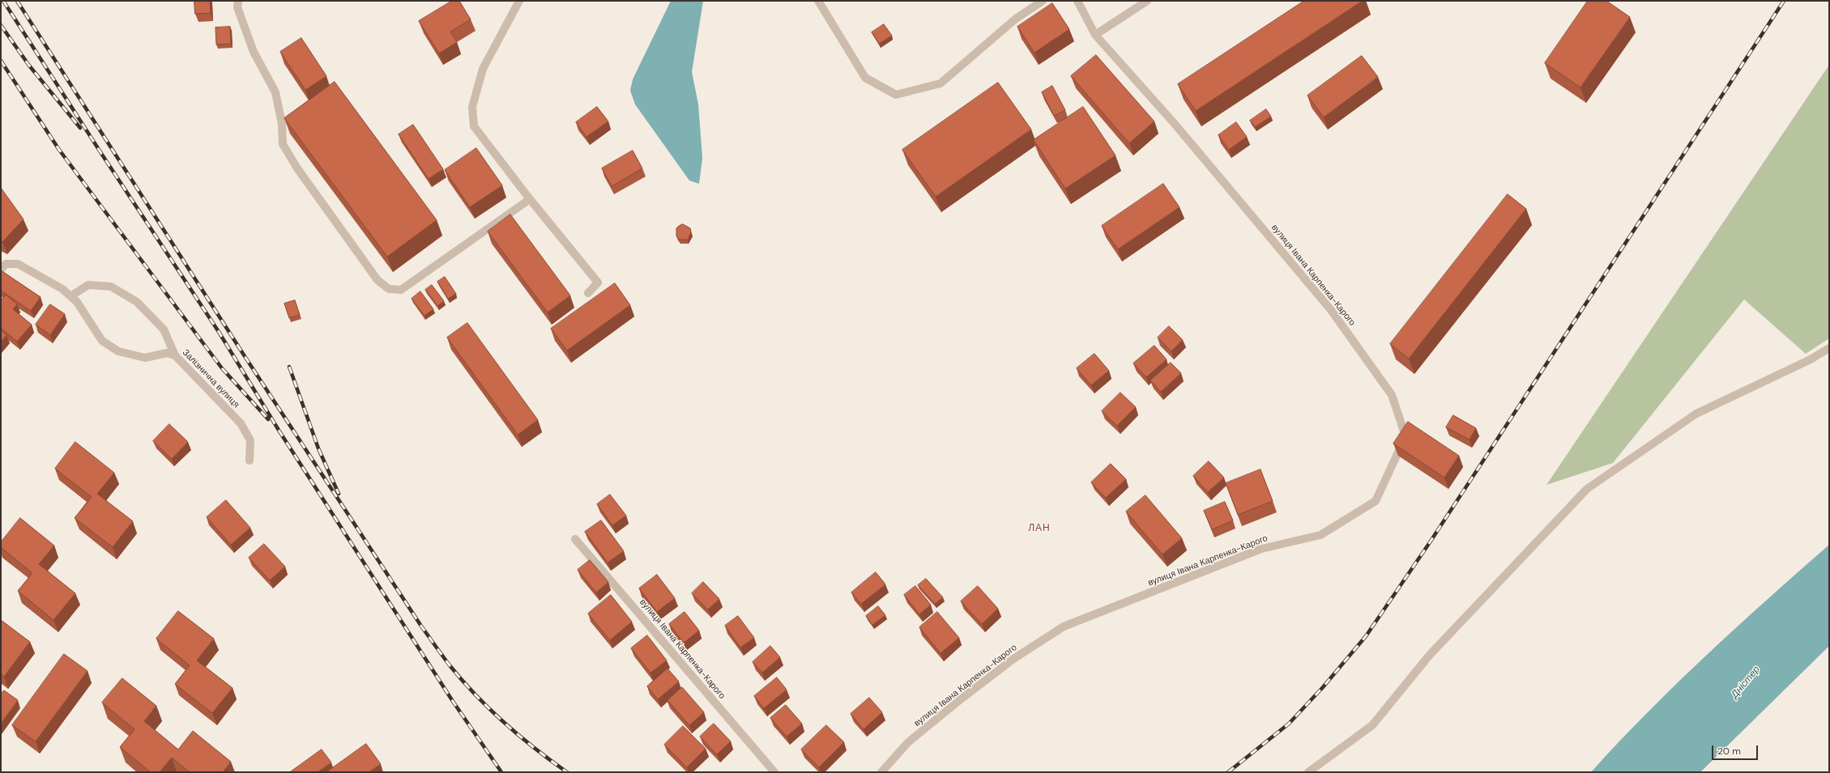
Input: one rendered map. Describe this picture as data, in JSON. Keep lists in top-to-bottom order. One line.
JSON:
{"streets":{"street":["вулиця Івана Карпенка-Карого","Залізнична вулиця"]},"districts":["ЛАН"],"water":["Дністер"],"scale_bar":"20 m"}
